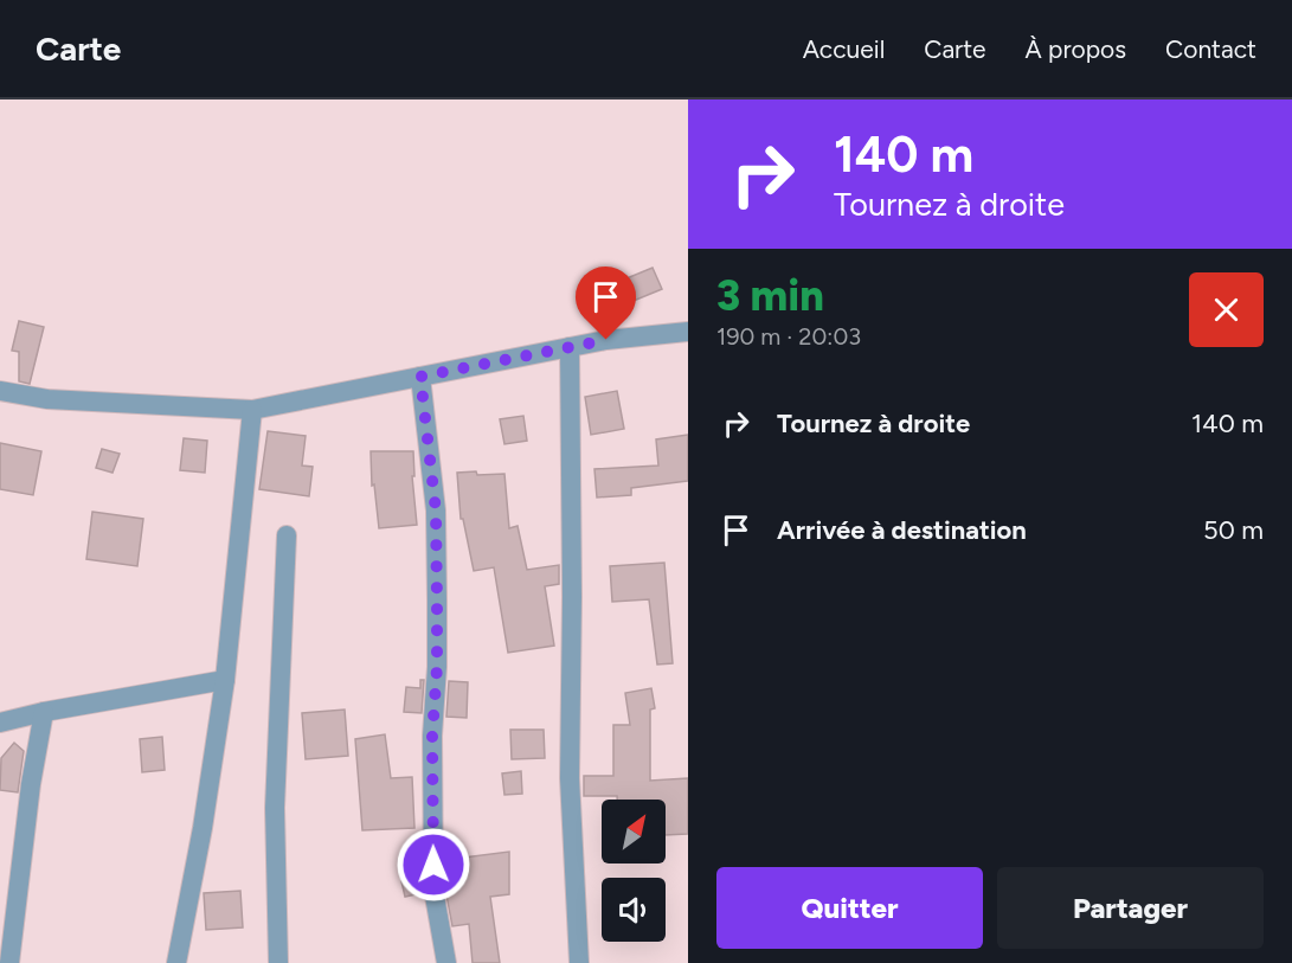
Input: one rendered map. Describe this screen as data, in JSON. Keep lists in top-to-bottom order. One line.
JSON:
{"north":"top right","page":{"header":"Carte","nav":["Accueil","Carte","À propos","Contact"],"turn":["140 m","Tournez à droite"],"heading":["3 min","190 m · 20:03"],"list":[{"name":"Tournez à droite","value":"140 m"},{"name":"Arrivée à destination","value":"50 m"}],"buttons":["Quitter","Partager"]}}
